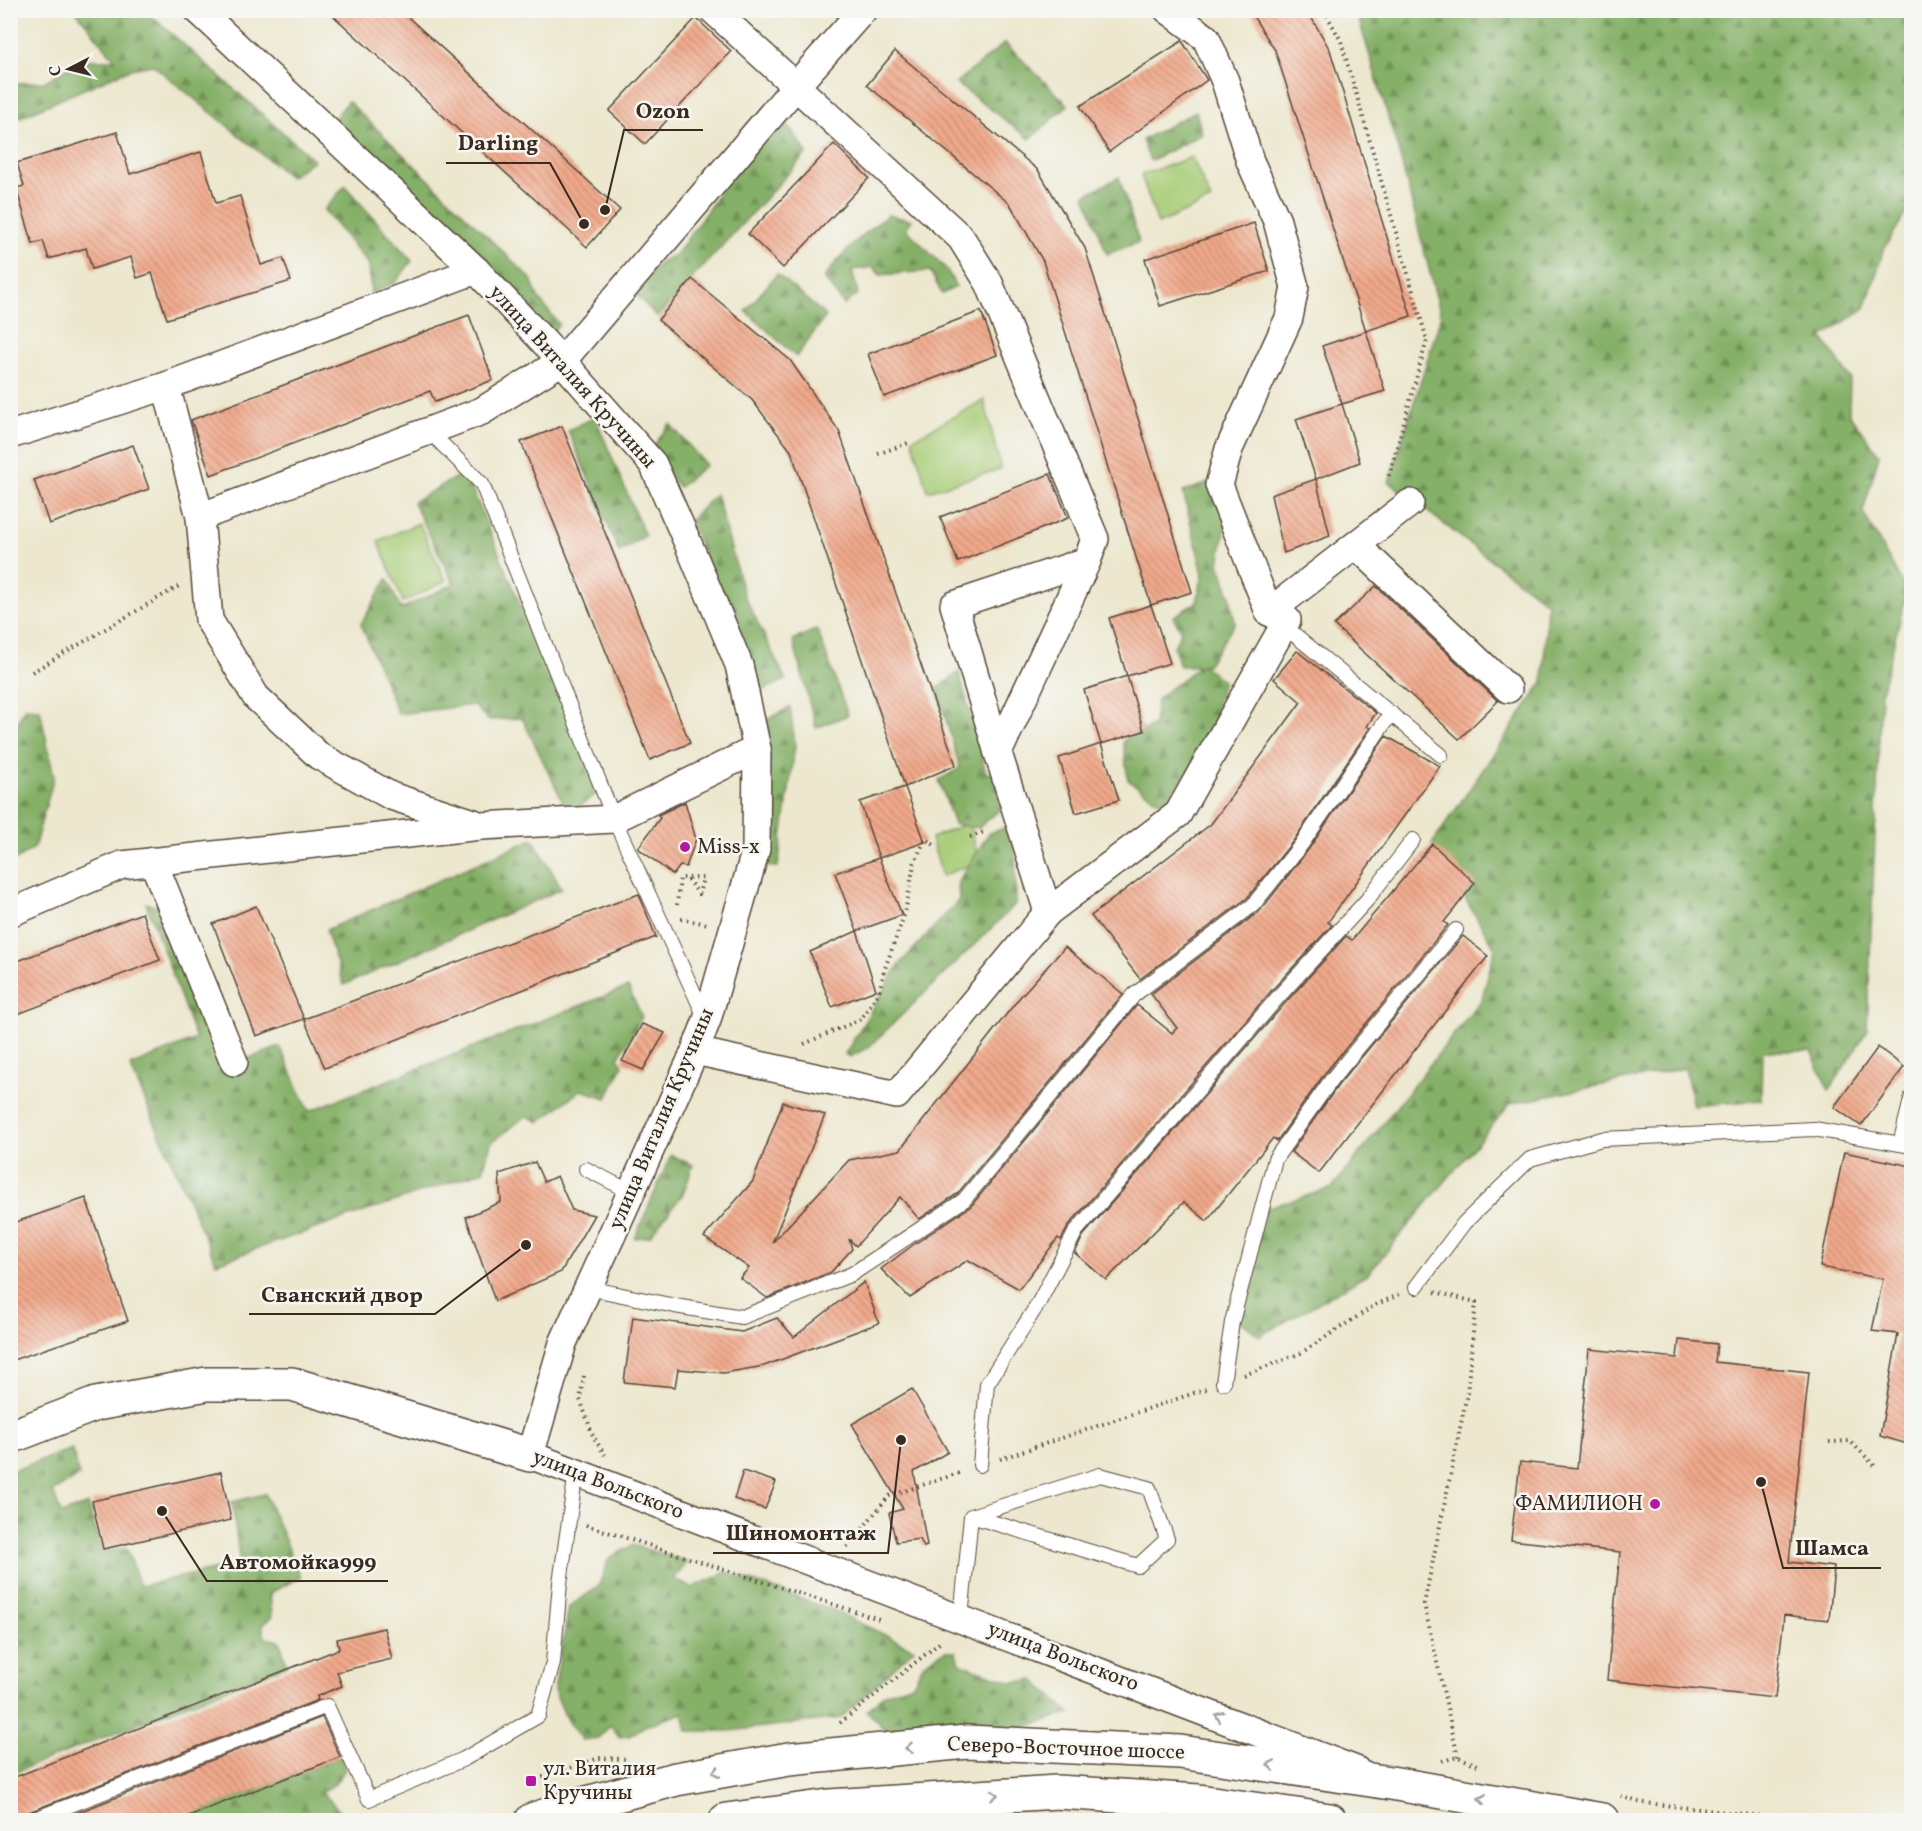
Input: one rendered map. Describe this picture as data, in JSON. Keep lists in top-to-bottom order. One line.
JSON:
{"streets":{"main road":["улица Вольского","Северо-Восточное шоссе"],"street":["улица Виталия Кручины"]},"crossings":[["улица Виталия Кручины","улица Вольского"],["улица Вольского","Северо-Восточное шоссе"]],"places":{"other":["Ozon","Darling","Miss-x","Сванский двор","Шиномонтаж","Шамса","ФАМИЛИОН","Автомойка999"],"transit":["ул. Виталия Кручины"]},"north":"left"}
